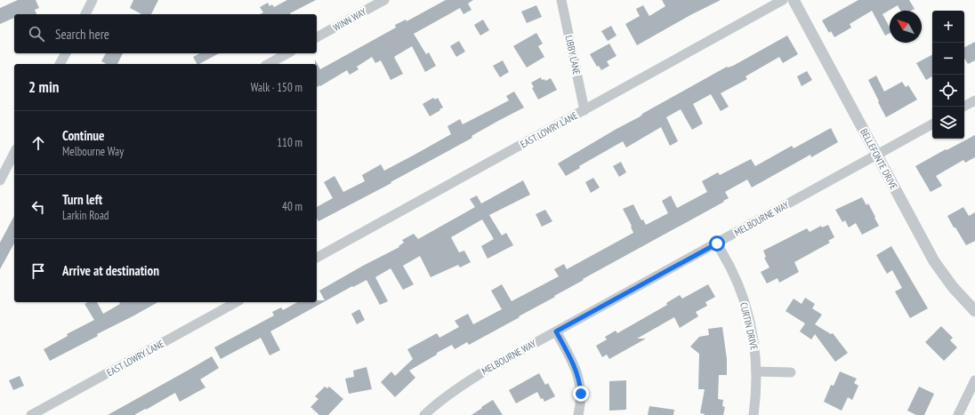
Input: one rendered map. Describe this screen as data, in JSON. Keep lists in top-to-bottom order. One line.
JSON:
{"streets":{"street":["WINN WAY","LIBBY LANE","EAST LOWRY LANE","BELLEFONTE DRIVE","MELBOURNE WAY","CURTIN DRIVE"]},"crossings":[["LIBBY LANE","EAST LOWRY LANE"],["BELLEFONTE DRIVE","MELBOURNE WAY"],["MELBOURNE WAY","CURTIN DRIVE"]],"north":"top left","page":{"map_buttons":["+","−"],"search":"Search here","heading":["2 min","Walk · 150 m"],"list":[["Continue","Melbourne Way","110 m"],["Turn left","Larkin Road","40 m"],"Arrive at destination"]}}
